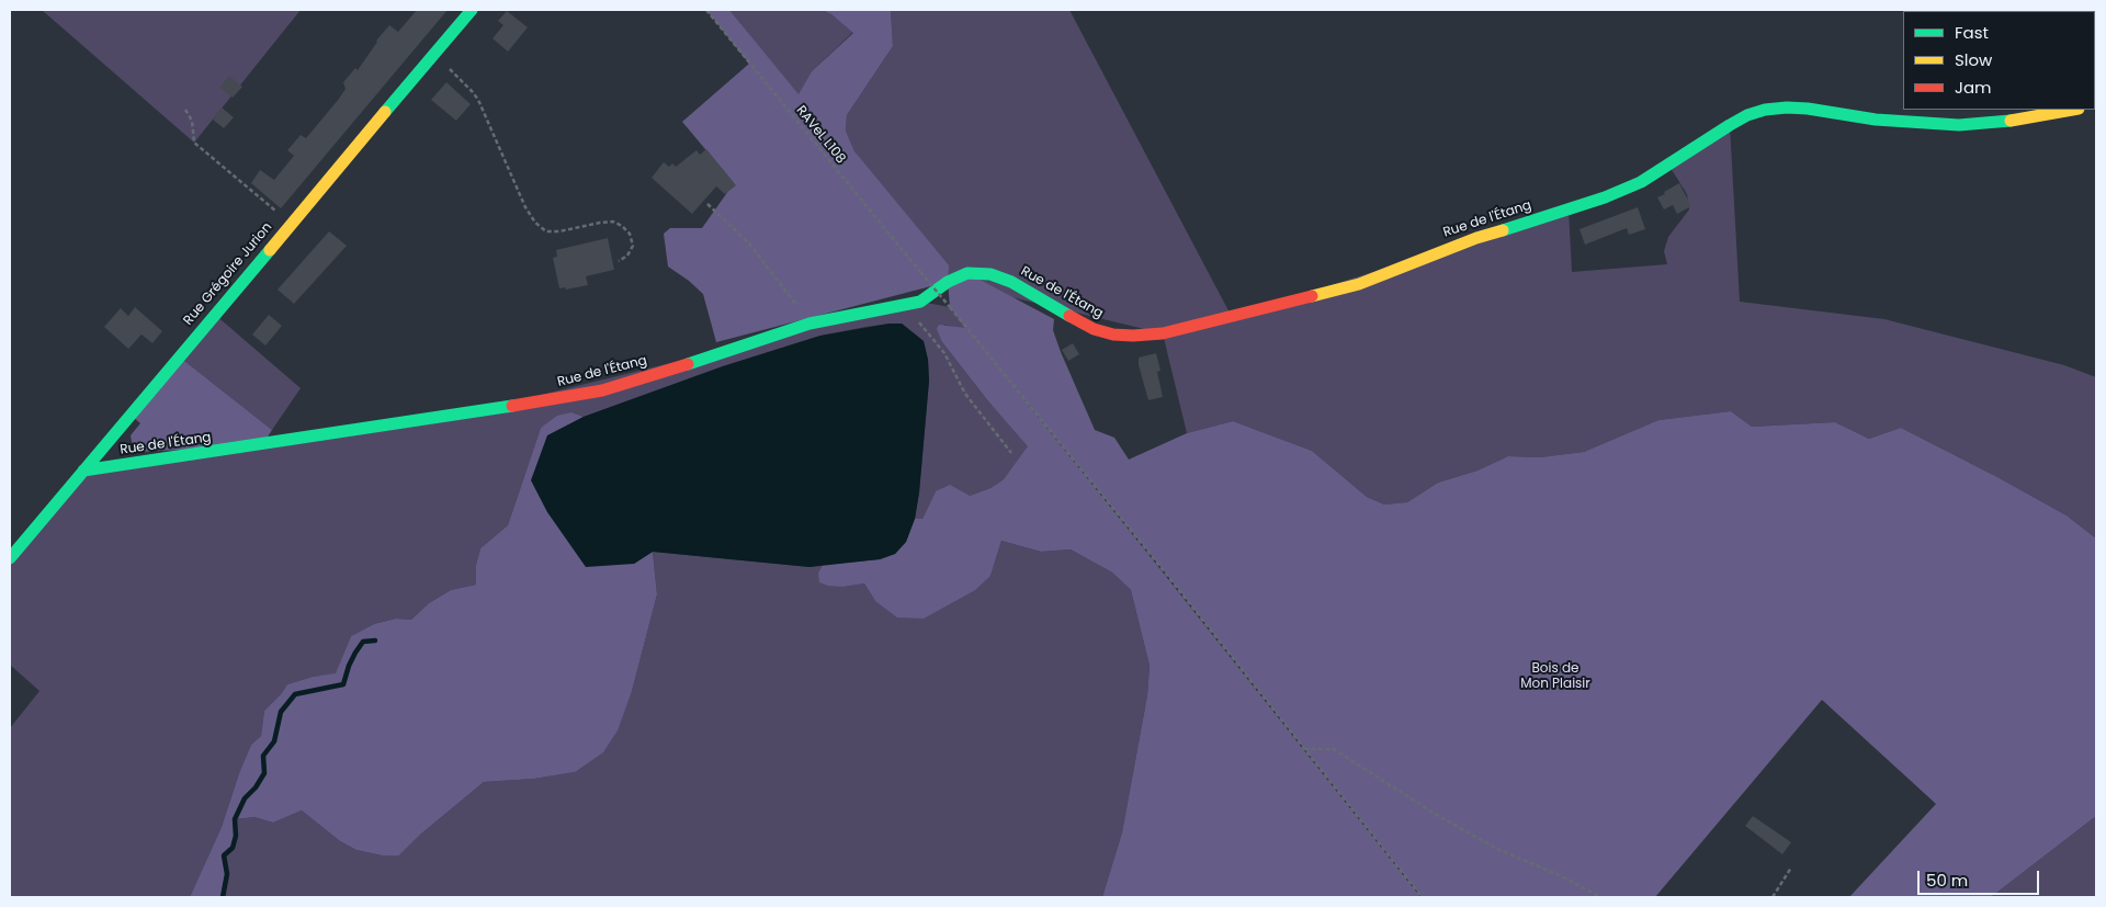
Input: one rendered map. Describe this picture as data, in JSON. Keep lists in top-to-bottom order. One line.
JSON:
{"streets":{"street":["Rue de l'Étang","Rue Grégoire Jurion"],"path":["RAVeL L108"]},"crossings":[["Rue de l'Étang","Rue Grégoire Jurion"]],"parks":["Bois de Mon Plaisir"],"legend":["Fast","Slow","Jam"],"scale_bar":"50 m"}
